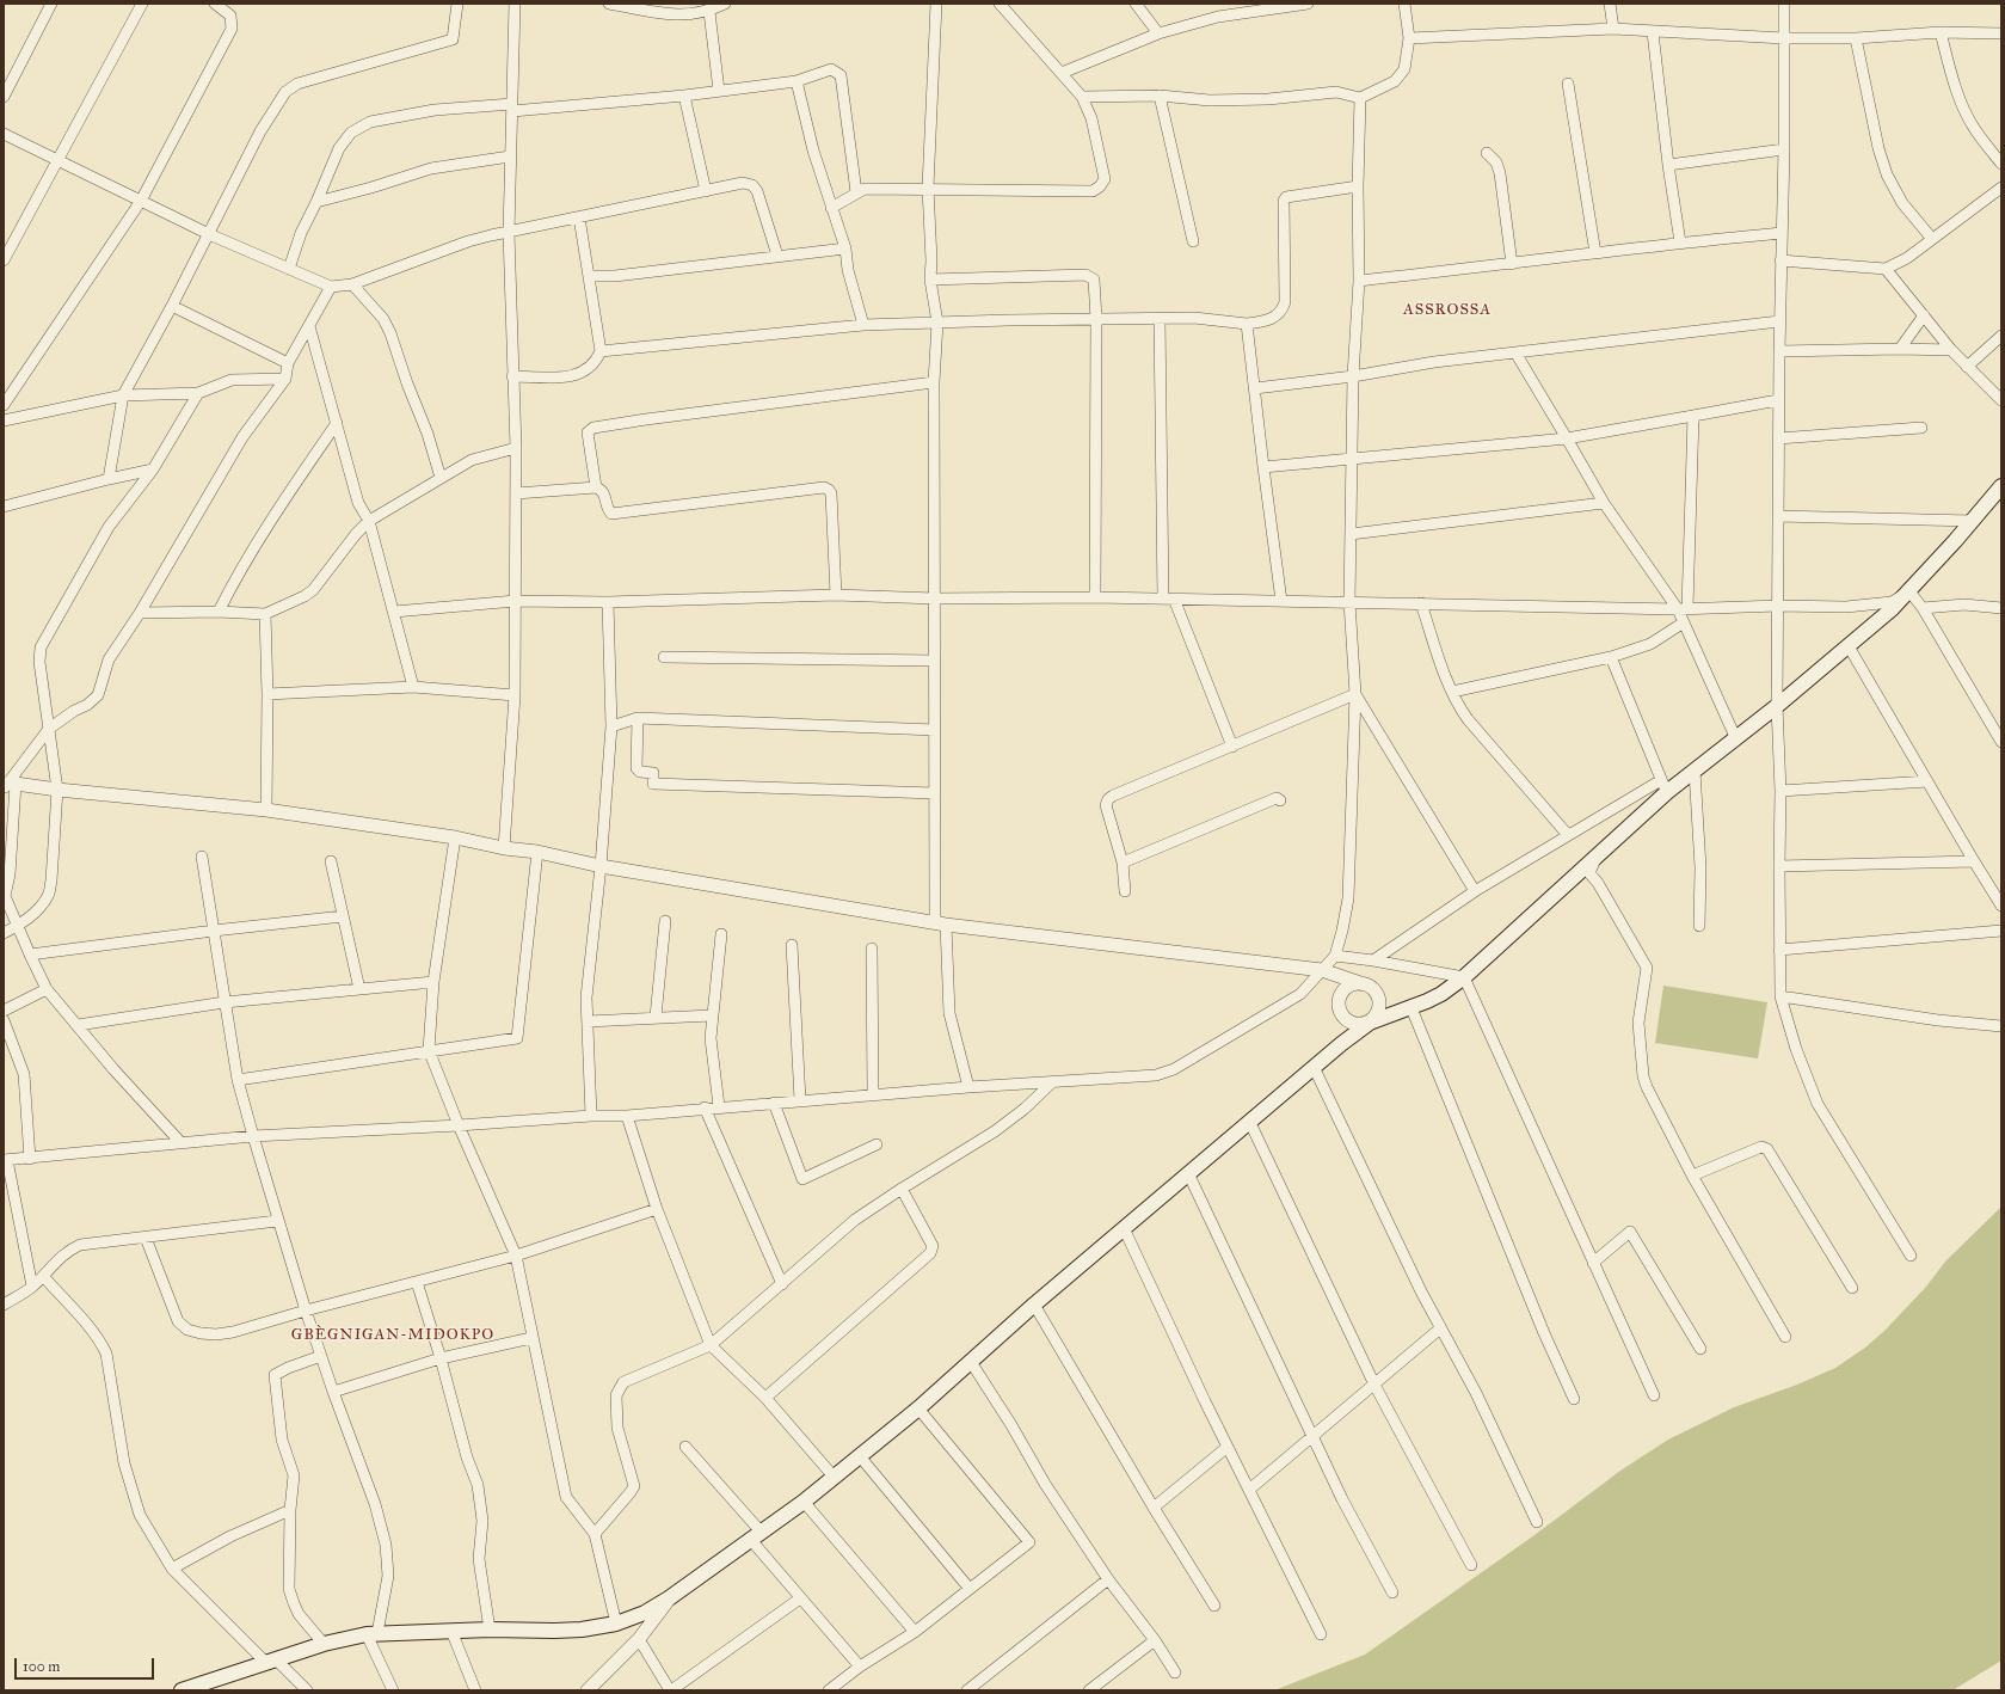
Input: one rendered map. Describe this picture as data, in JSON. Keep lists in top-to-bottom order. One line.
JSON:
{"districts":["ASSROSSA","GBÈGNIGAN-MIDOKPO"],"scale_bar":"100 m"}
